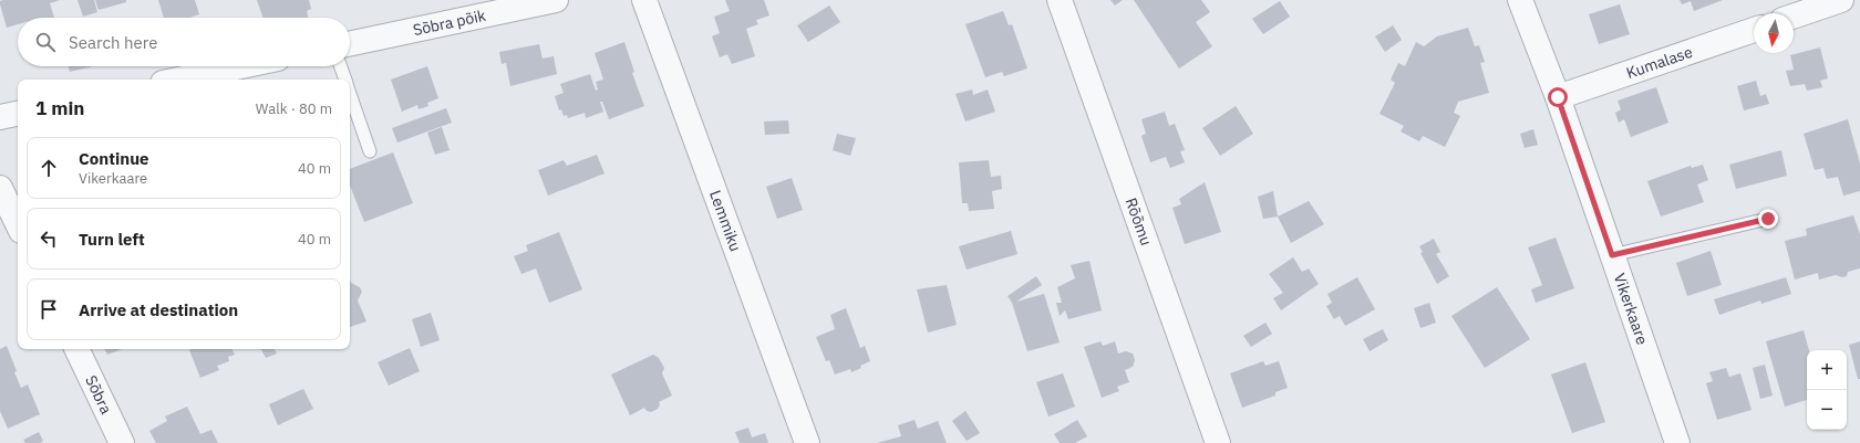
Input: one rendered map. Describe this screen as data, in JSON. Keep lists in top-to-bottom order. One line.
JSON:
{"streets":{"street":["Sõbra põik","Kumalase","Lemmiku","Rõõmu","Vikerkaare","Sõbra"]},"crossings":[["Kumalase","Vikerkaare"]],"north":"bottom","page":{"search":"Search here","heading":["1 min","Walk · 80 m"],"list":[["Continue","Vikerkaare","40 m"],["Turn left","40 m"],"Arrive at destination"],"map_buttons":["+","−"]}}
